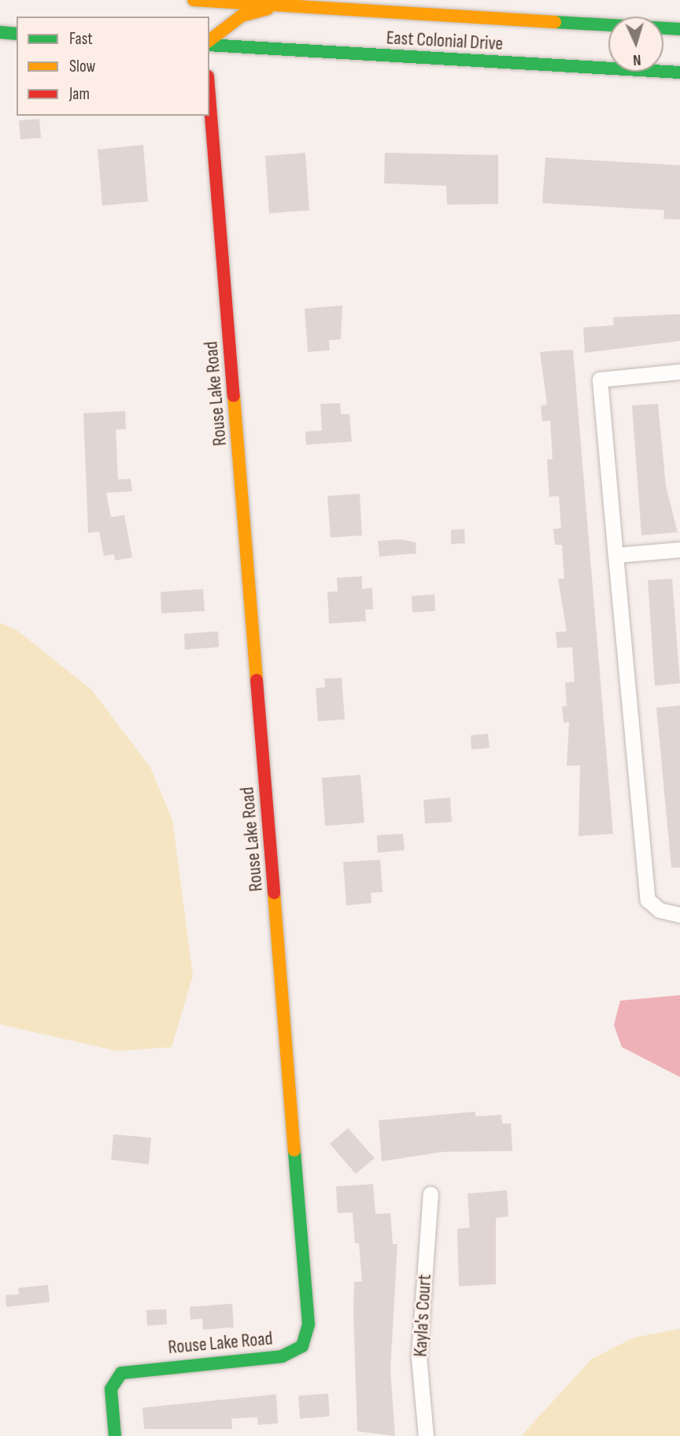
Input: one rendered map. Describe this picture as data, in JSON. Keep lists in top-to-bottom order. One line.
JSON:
{"streets":{"main road":["East Colonial Drive","Rouse Lake Road"],"street":["Kayla's Court"]},"legend":["Fast","Slow","Jam"],"north":"bottom"}
